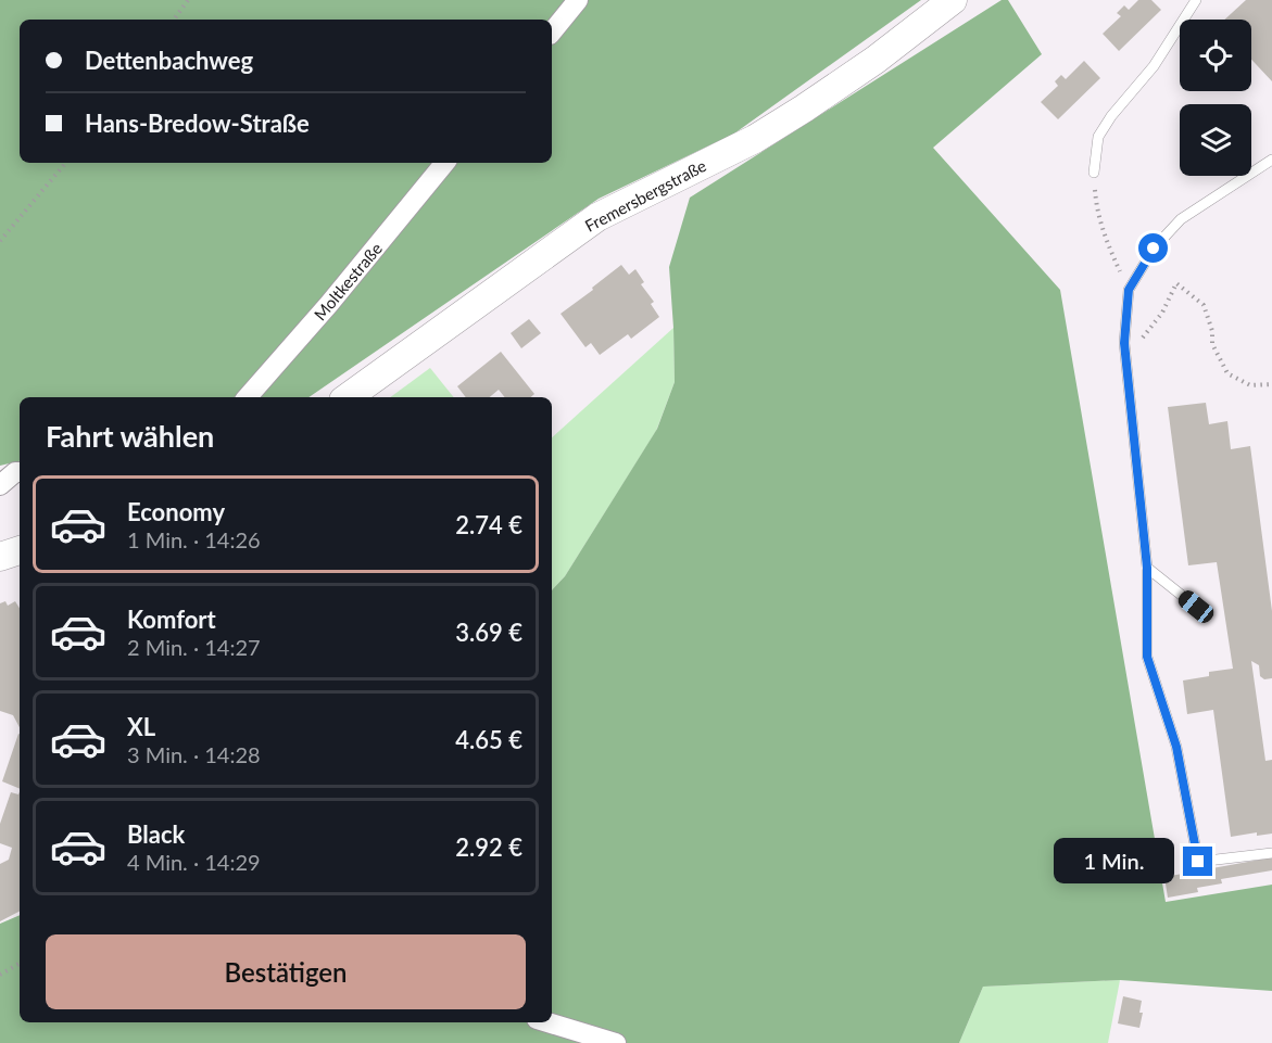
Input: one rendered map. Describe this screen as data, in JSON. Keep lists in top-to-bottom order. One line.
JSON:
{"streets":{"main road":["Fremersbergstraße"],"street":["Moltkestraße"]},"page":{"banner":["Dettenbachweg","Hans-Bredow-Straße"],"heading":"Fahrt wählen","list":[{"name":"Economy","note":"1 Min. · 14:26","value":"2.74 €"},{"name":"Komfort","note":"2 Min. · 14:27","value":"3.69 €"},{"name":"XL","note":"3 Min. · 14:28","value":"4.65 €"},{"name":"Black","note":"4 Min. · 14:29","value":"2.92 €"}],"bubble":"1 Min.","buttons":"Bestätigen"}}
